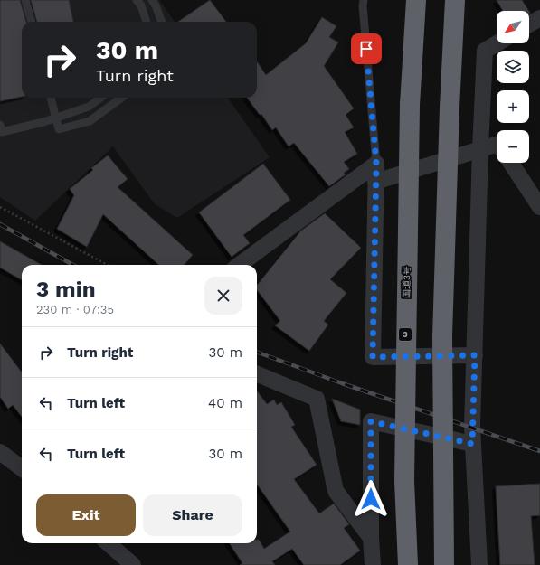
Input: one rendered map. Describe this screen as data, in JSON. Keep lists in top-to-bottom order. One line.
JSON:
{"streets":{"highway":["国道3号","3"]},"north":"bottom left","page":{"map_buttons":["+","−"],"turn":["30 m","Turn right"],"heading":["3 min","230 m · 07:35"],"list":[{"name":"Turn right","value":"30 m"},{"name":"Turn left","value":"40 m"},{"name":"Turn left","value":"30 m"}],"buttons":["Exit","Share"]}}
